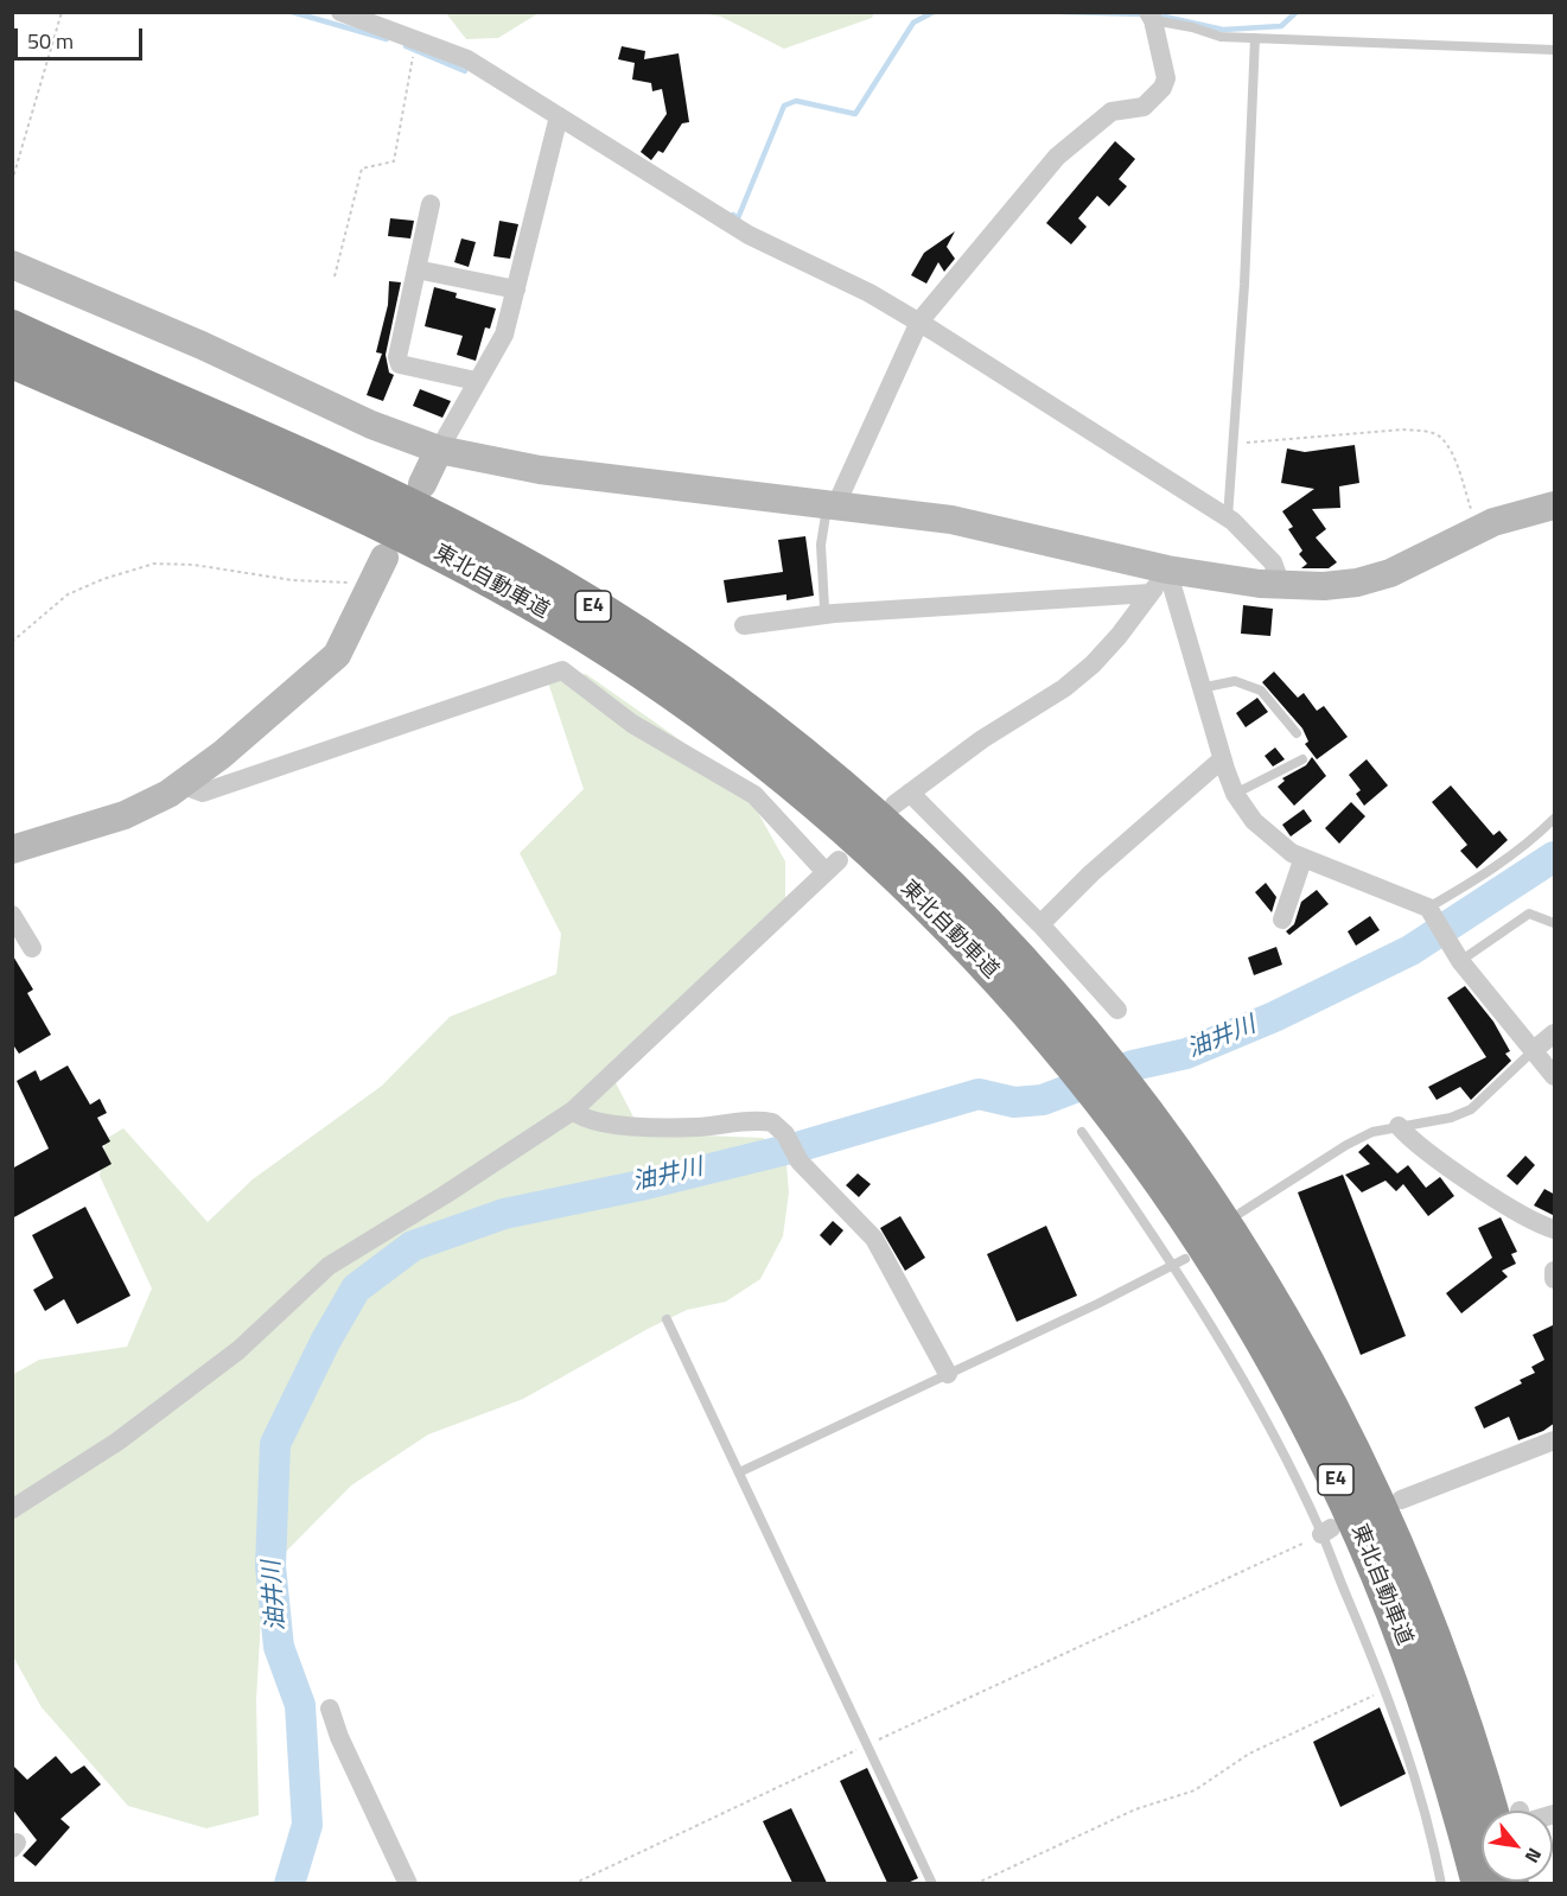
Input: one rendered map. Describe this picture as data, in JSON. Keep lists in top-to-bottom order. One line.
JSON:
{"streets":{"highway":["東北自動車道","E4"]},"water":["油井川"],"scale_bar":"50 m","north":"bottom right"}
